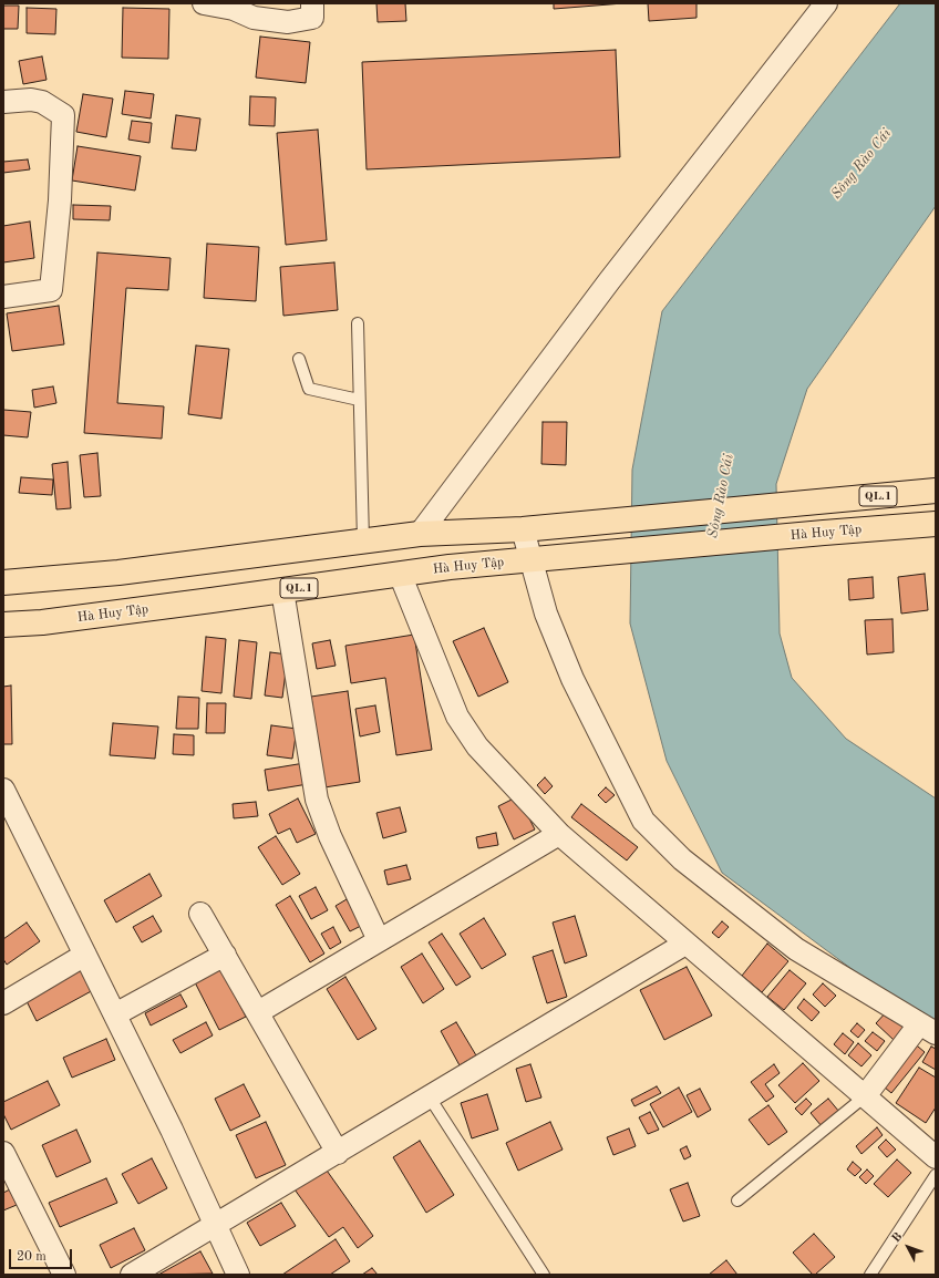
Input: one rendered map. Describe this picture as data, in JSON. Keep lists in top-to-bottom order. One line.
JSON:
{"streets":{"main road":["QL.1","Hà Huy Tập"]},"water":["Sông Rào Cái"],"scale_bar":"20 m","north":"top left"}
